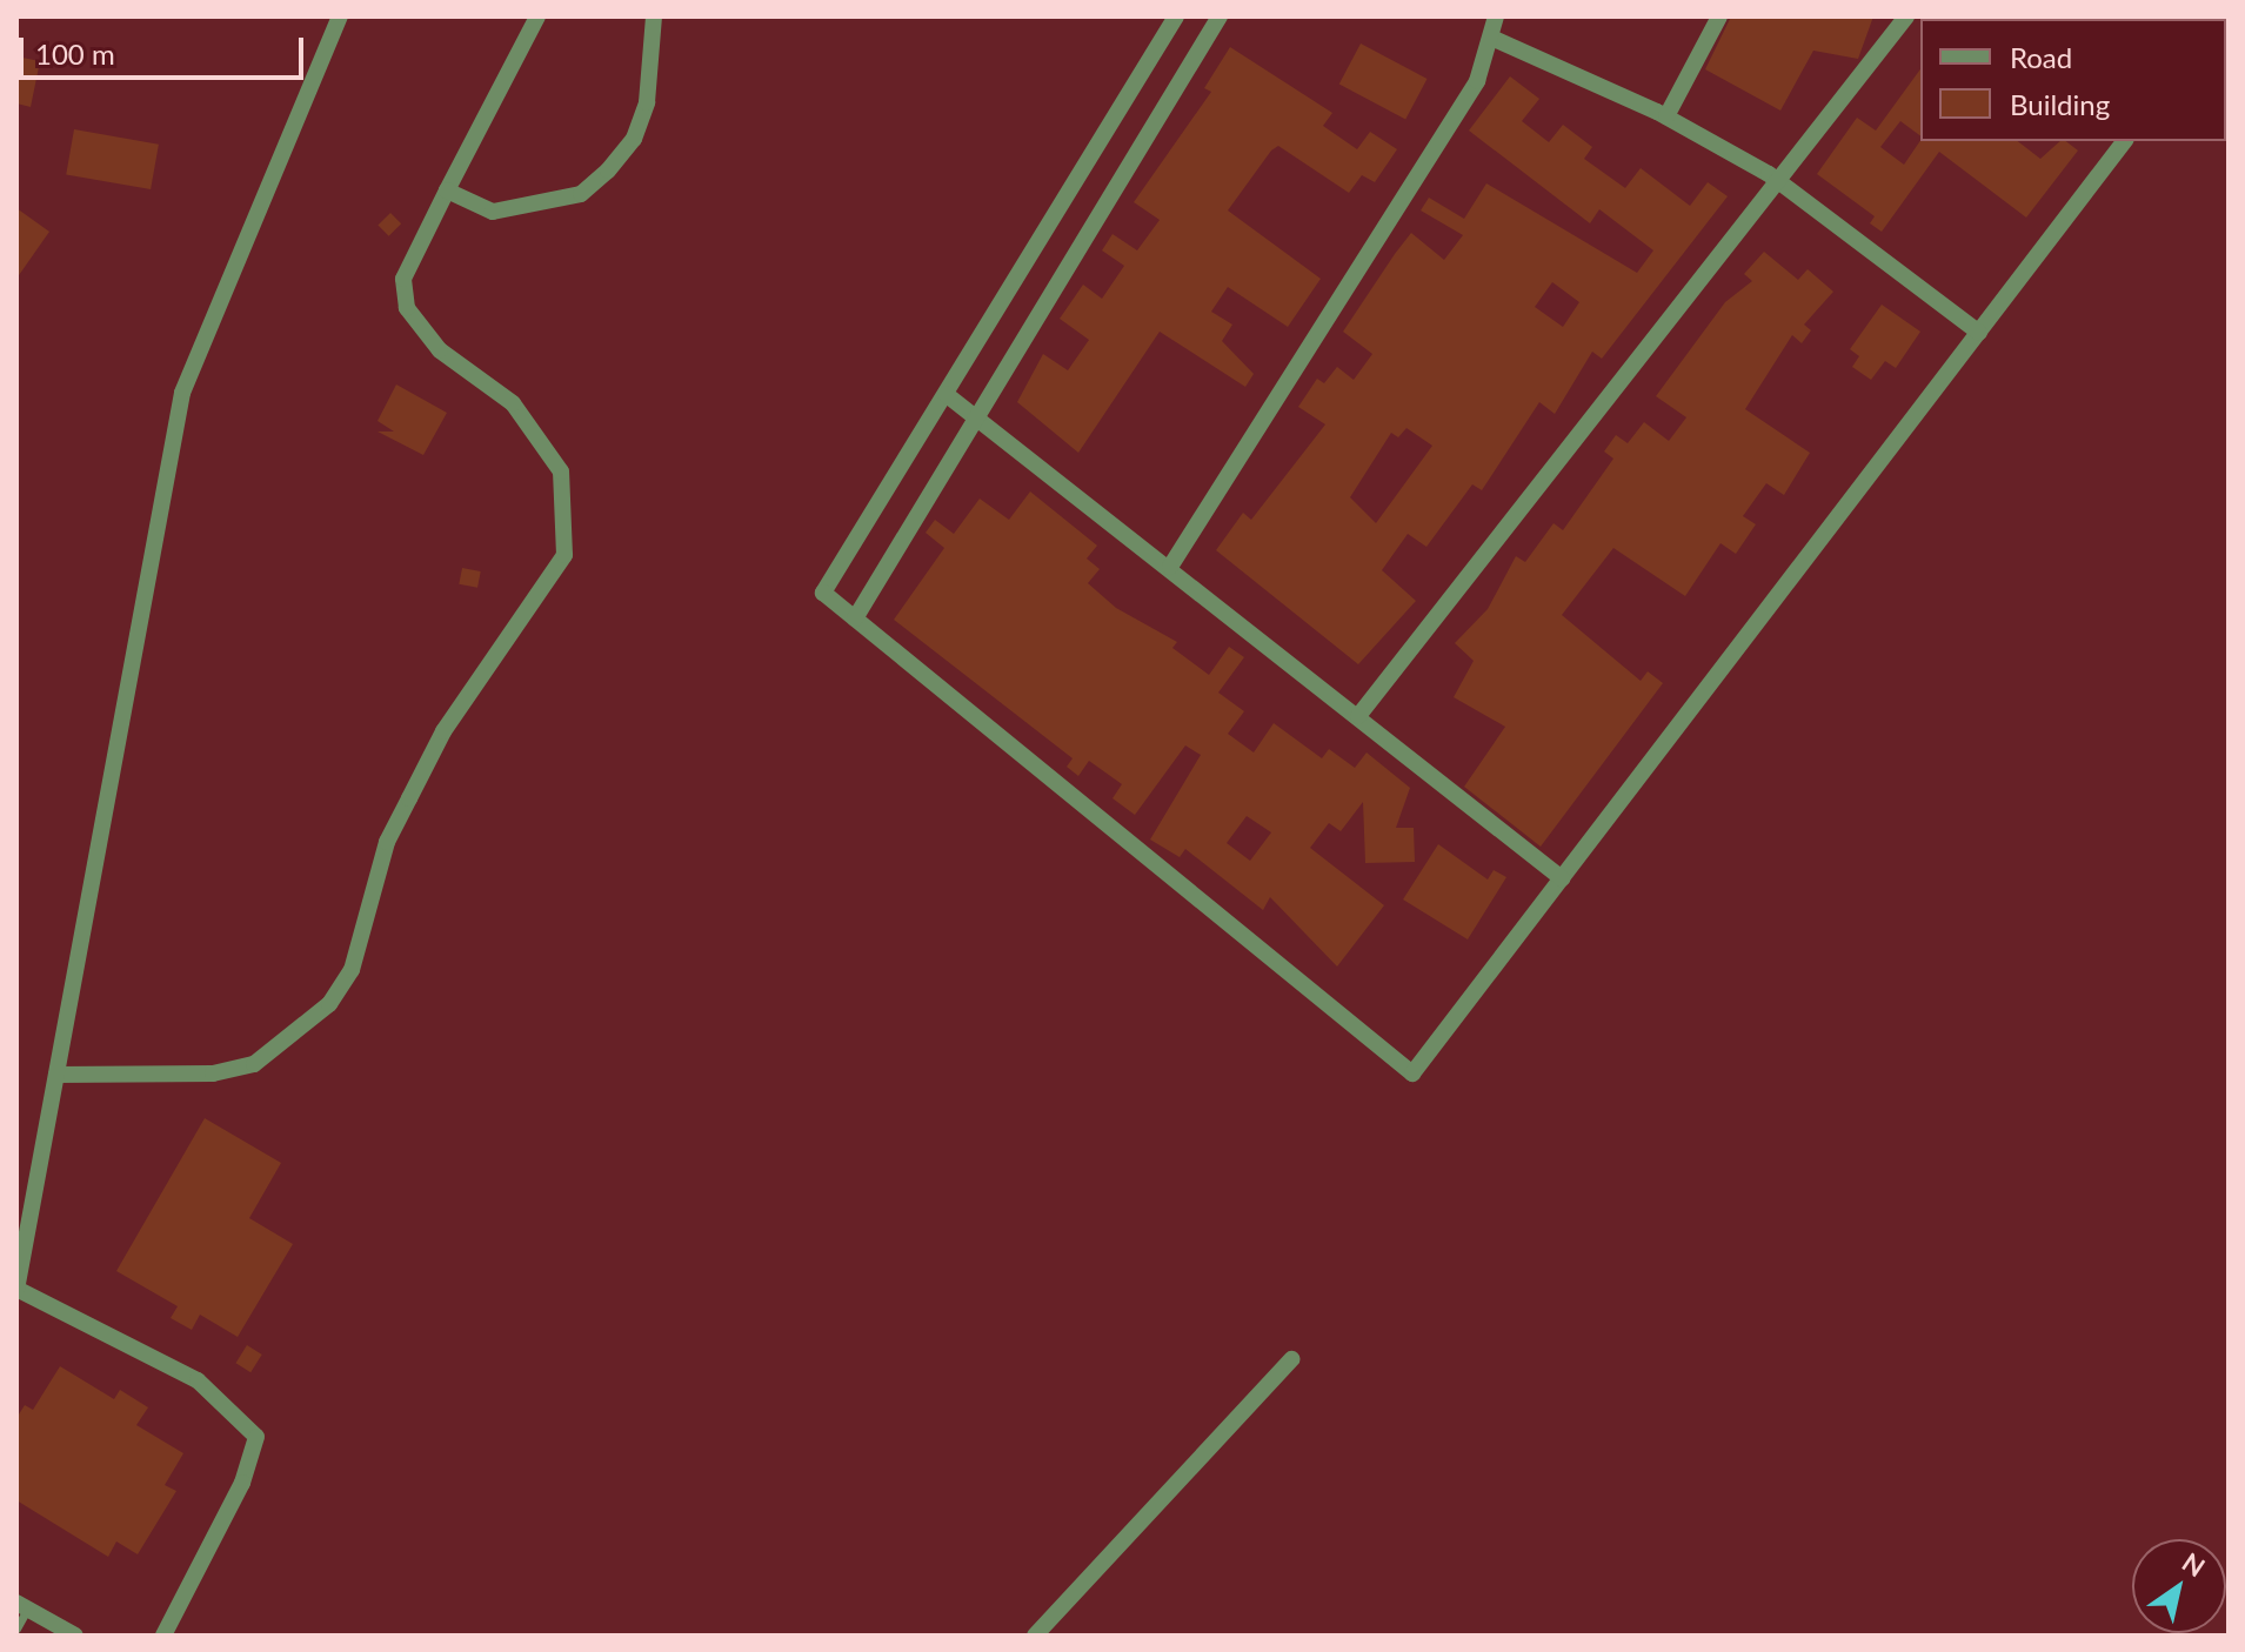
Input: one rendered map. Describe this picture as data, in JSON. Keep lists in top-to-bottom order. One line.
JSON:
{"legend":["Road","Building"],"scale_bar":"100 m","north":"top right"}
